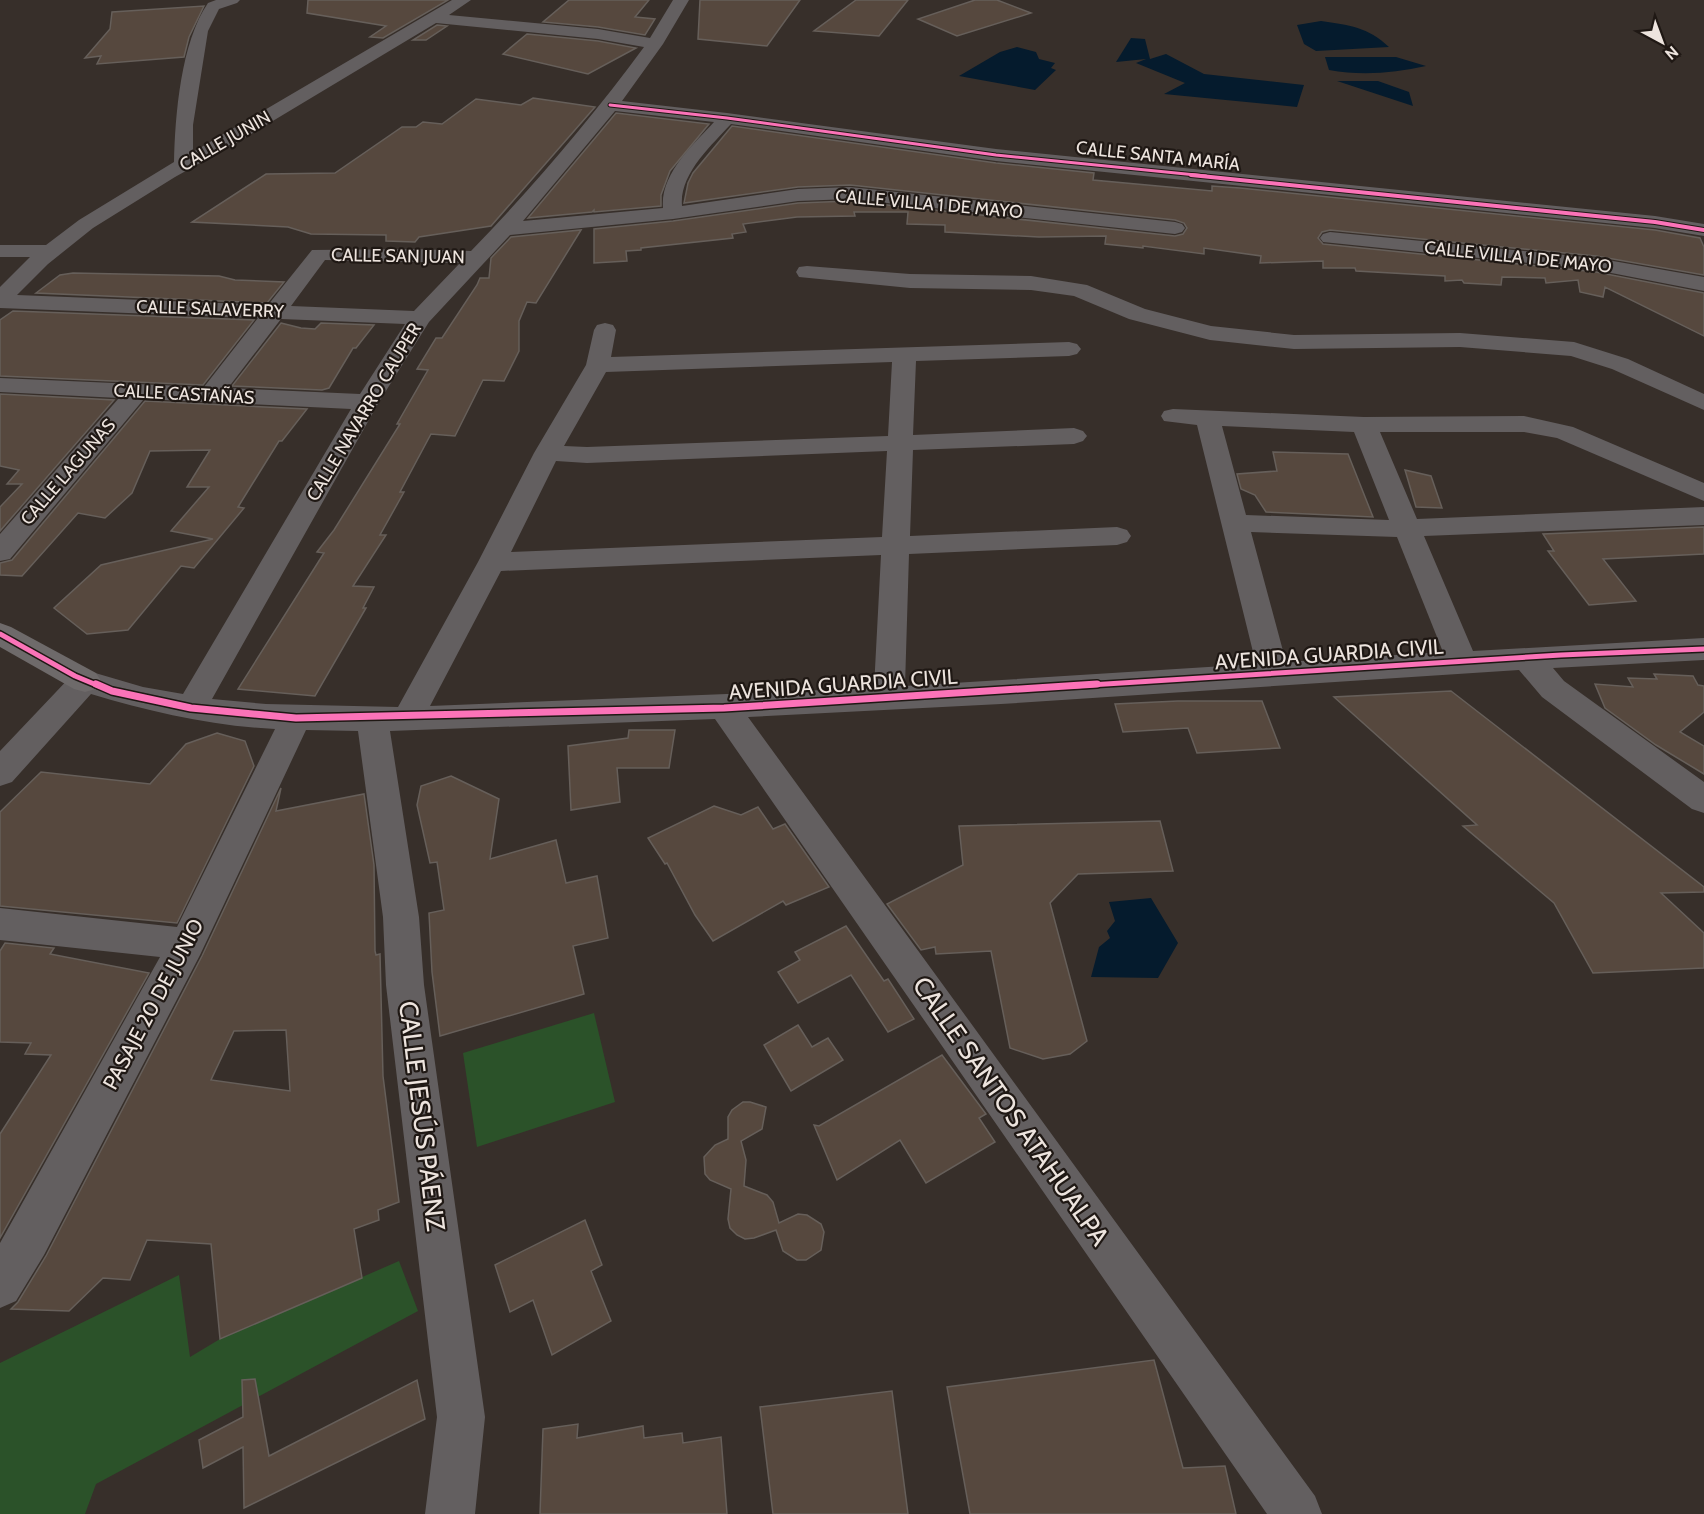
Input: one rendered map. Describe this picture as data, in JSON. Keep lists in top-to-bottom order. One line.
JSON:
{"streets":{"street":["CALLE JUNIN","CALLE SANTA MARÍA","CALLE VILLA 1 DE MAYO","CALLE SAN JUAN","CALLE SALAVERRY","CALLE CASTAÑAS","CALLE NAVARRO CAUPER","CALLE LAGUNAS","AVENIDA GUARDIA CIVIL","PASAJE 20 DE JUNIO","CALLE SANTOS ATAHUALPA","CALLE JESÚS PÁENZ"]},"crossings":[["CALLE JUNIN","CALLE SALAVERRY"],["CALLE SANTA MARÍA","CALLE NAVARRO CAUPER"],["CALLE VILLA 1 DE MAYO","CALLE NAVARRO CAUPER"],["CALLE SAN JUAN","CALLE SALAVERRY"],["CALLE SAN JUAN","CALLE NAVARRO CAUPER"],["CALLE SALAVERRY","CALLE NAVARRO CAUPER"],["CALLE CASTAÑAS","CALLE NAVARRO CAUPER"],["CALLE CASTAÑAS","CALLE LAGUNAS"],["CALLE NAVARRO CAUPER","AVENIDA GUARDIA CIVIL"],["AVENIDA GUARDIA CIVIL","PASAJE 20 DE JUNIO"],["AVENIDA GUARDIA CIVIL","CALLE SANTOS ATAHUALPA"],["AVENIDA GUARDIA CIVIL","CALLE JESÚS PÁENZ"]],"north":"bottom right"}
